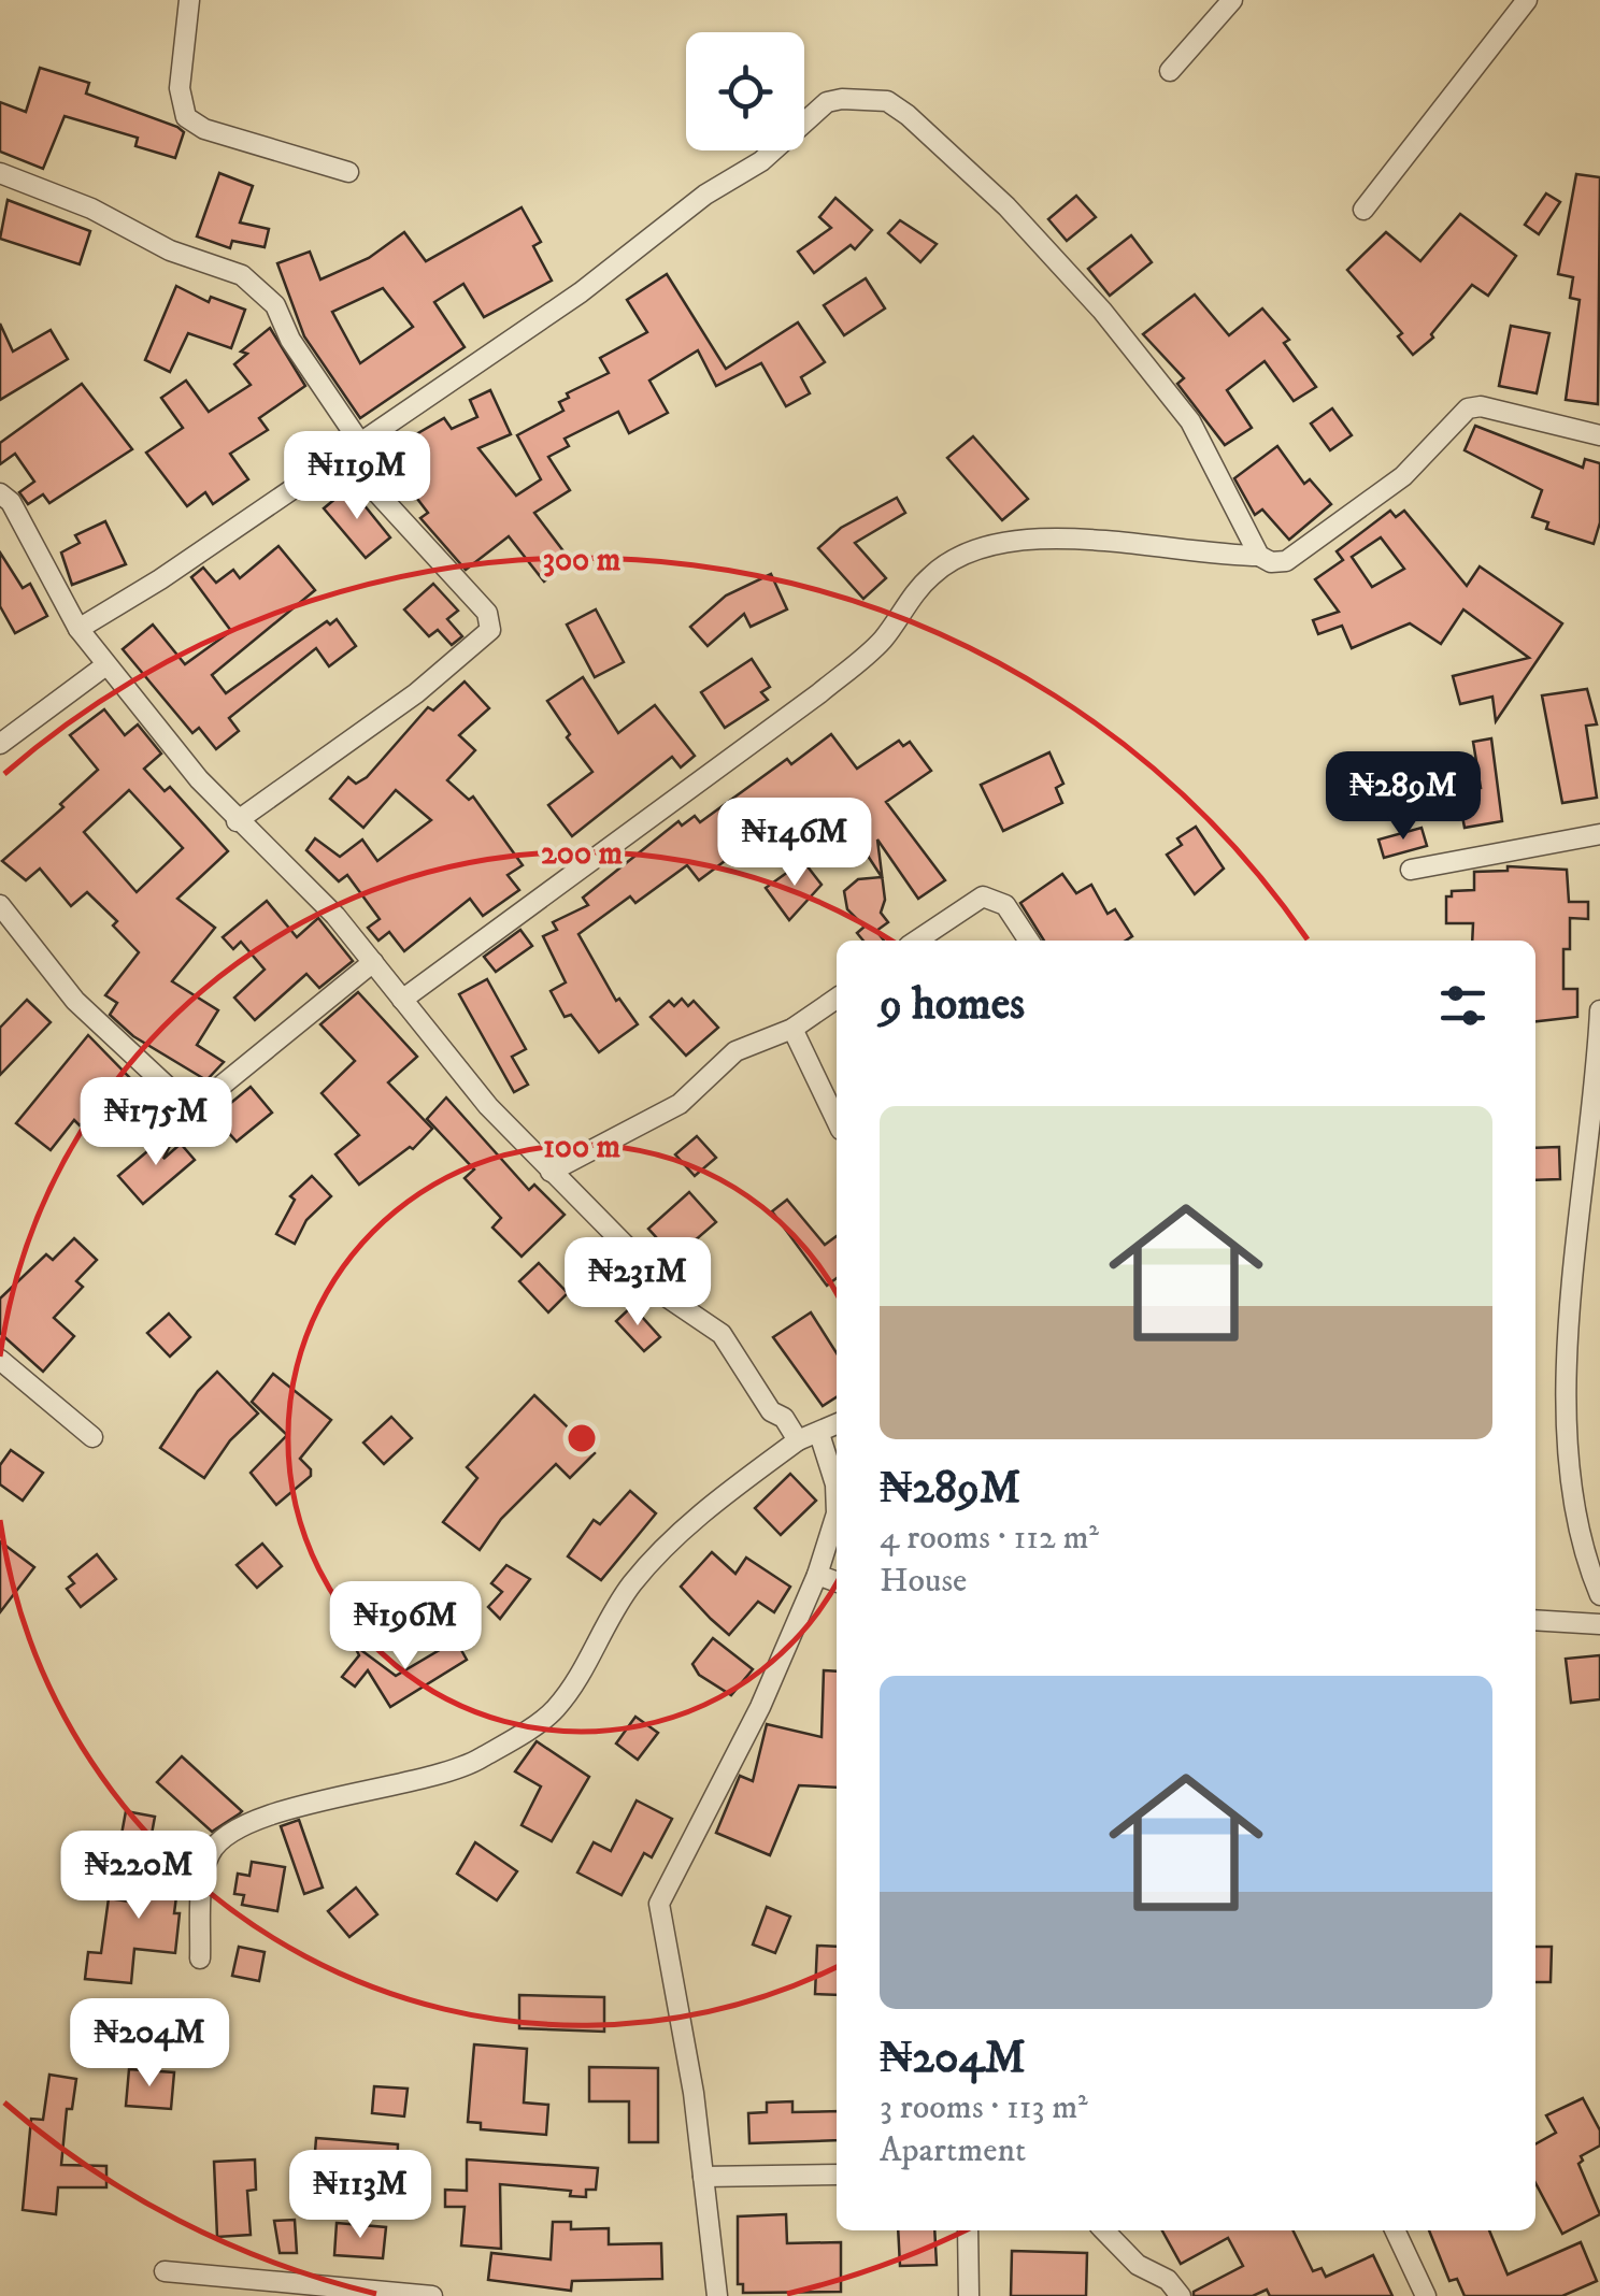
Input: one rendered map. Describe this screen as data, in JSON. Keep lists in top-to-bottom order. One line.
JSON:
{"page":{"price":["₦119M","₦289M","₦146M","₦175M","₦231M","₦196M","₦220M","₦204M","₦113M"],"heading":"9 homes","list":[{"name":"₦289M","note":"4 rooms · 112 m² · House"},{"name":"₦204M","note":"3 rooms · 113 m² · Apartment"}]},"rings":["300 m","200 m","100 m"]}
